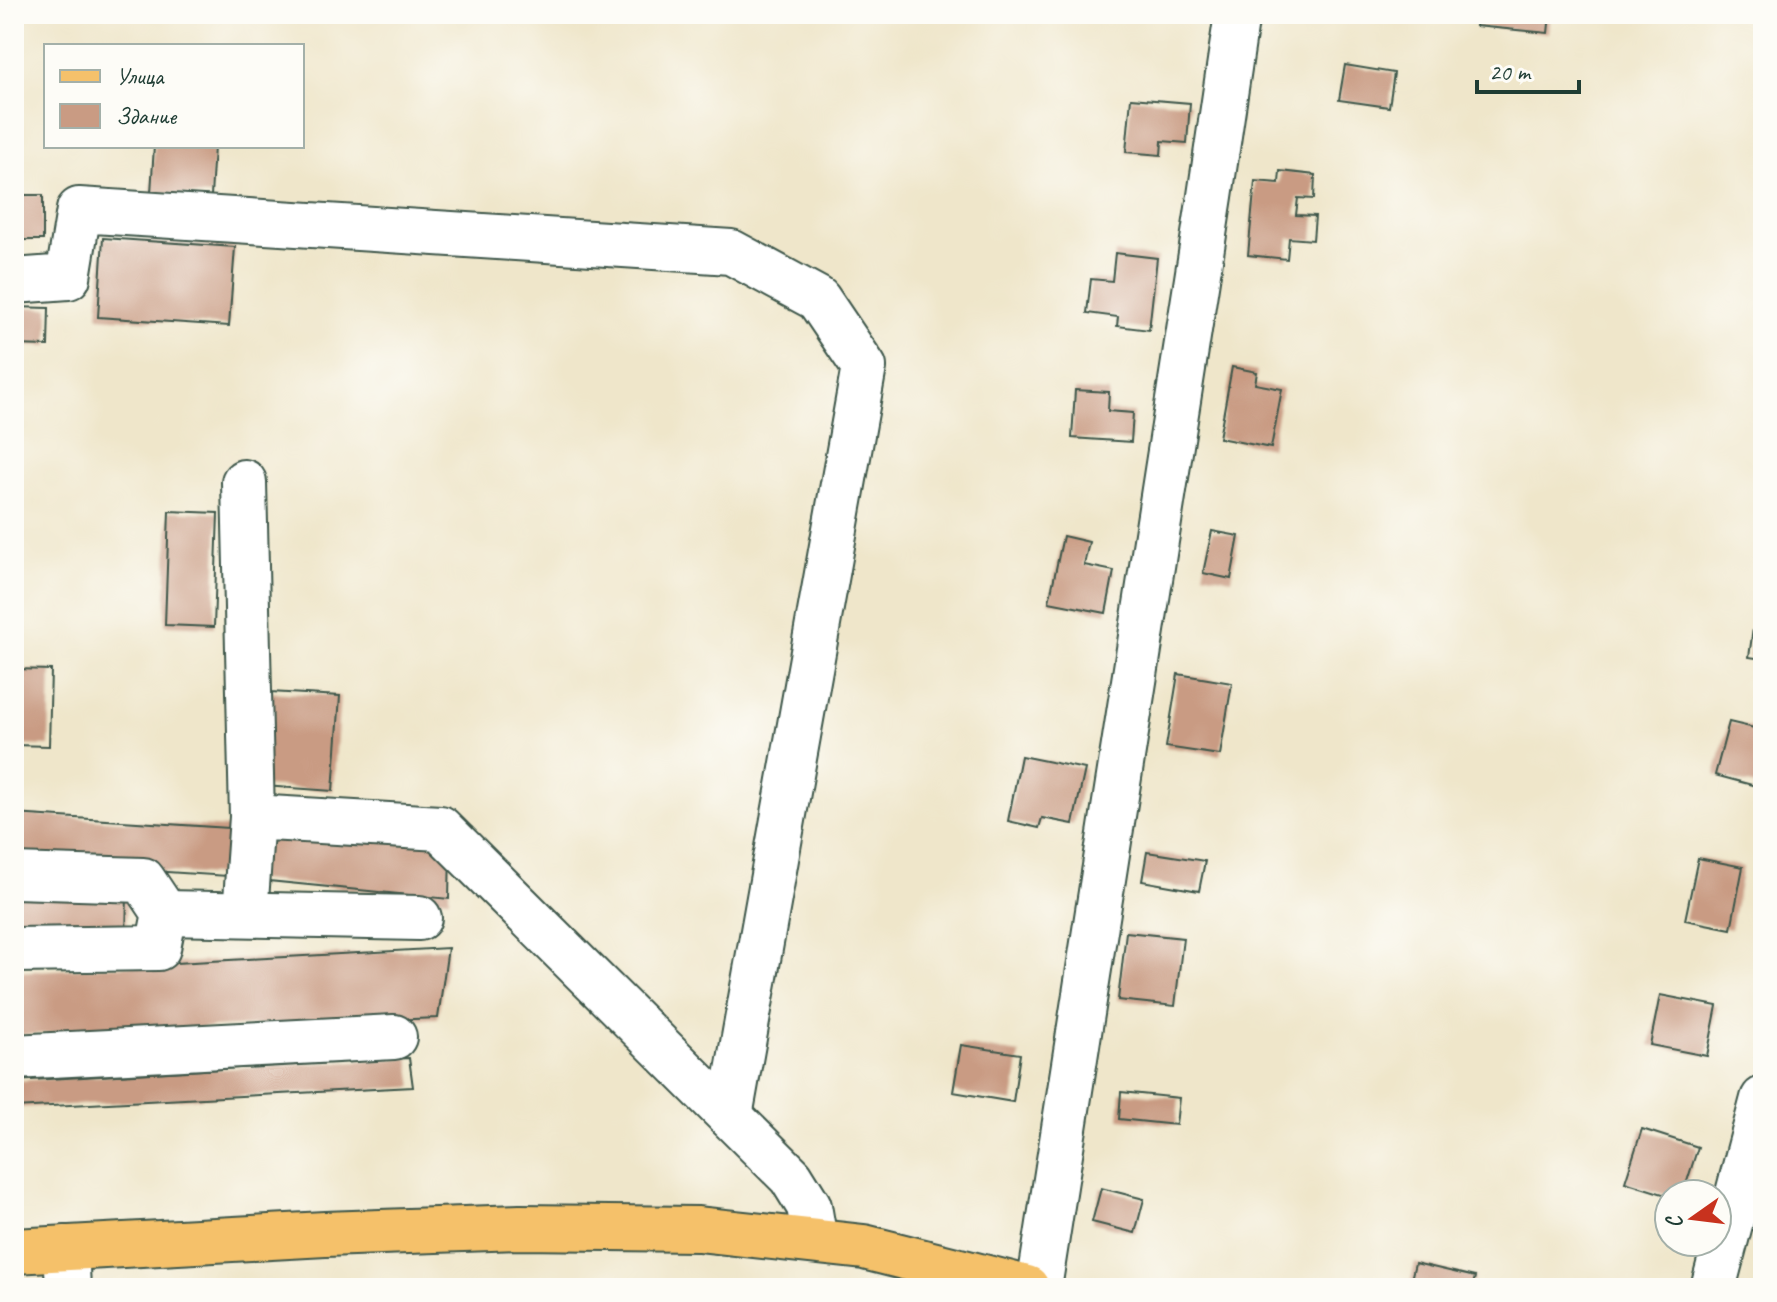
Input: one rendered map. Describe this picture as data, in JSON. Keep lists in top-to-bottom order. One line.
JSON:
{"legend":["Улица","Здание"],"scale_bar":"20 m","north":"left"}
